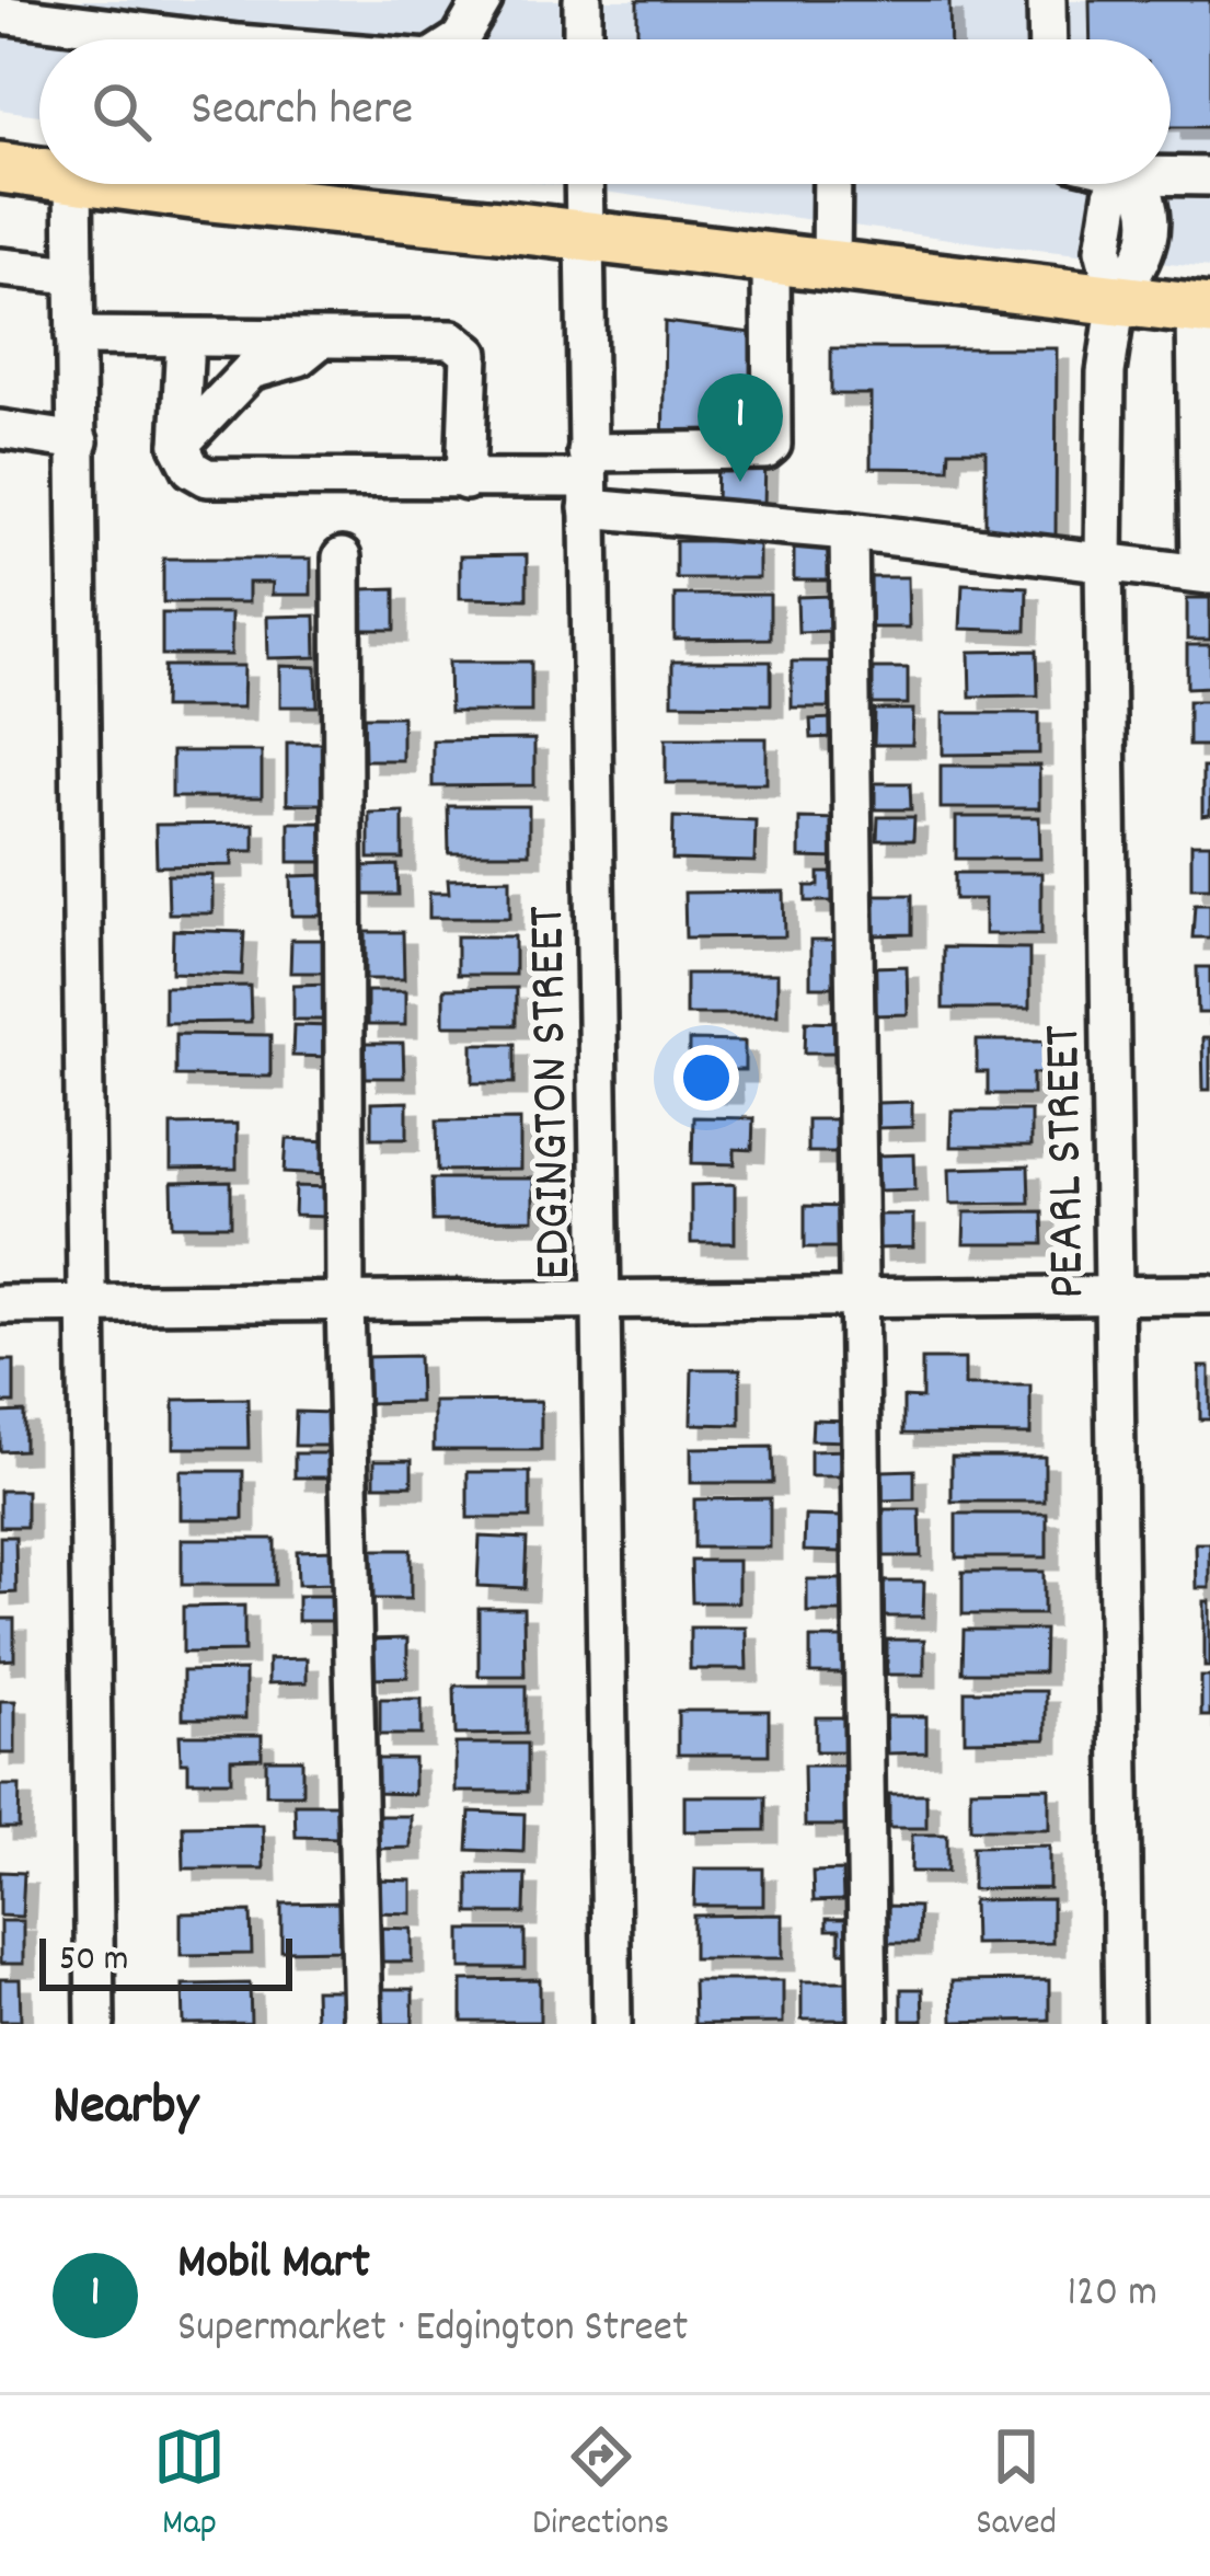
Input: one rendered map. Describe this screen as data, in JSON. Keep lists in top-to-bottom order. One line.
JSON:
{"streets":{"street":["EDGINGTON STREET","PEARL STREET"]},"scale_bar":"50 m","page":{"search":"Search here","pins":"1","scale":"50 m","heading":"Nearby","list":[{"mark":"1","name":"Mobil Mart","note":"Supermarket · Edgington Street","value":"120 m"}],"nav":["Map","Directions","Saved"]}}
